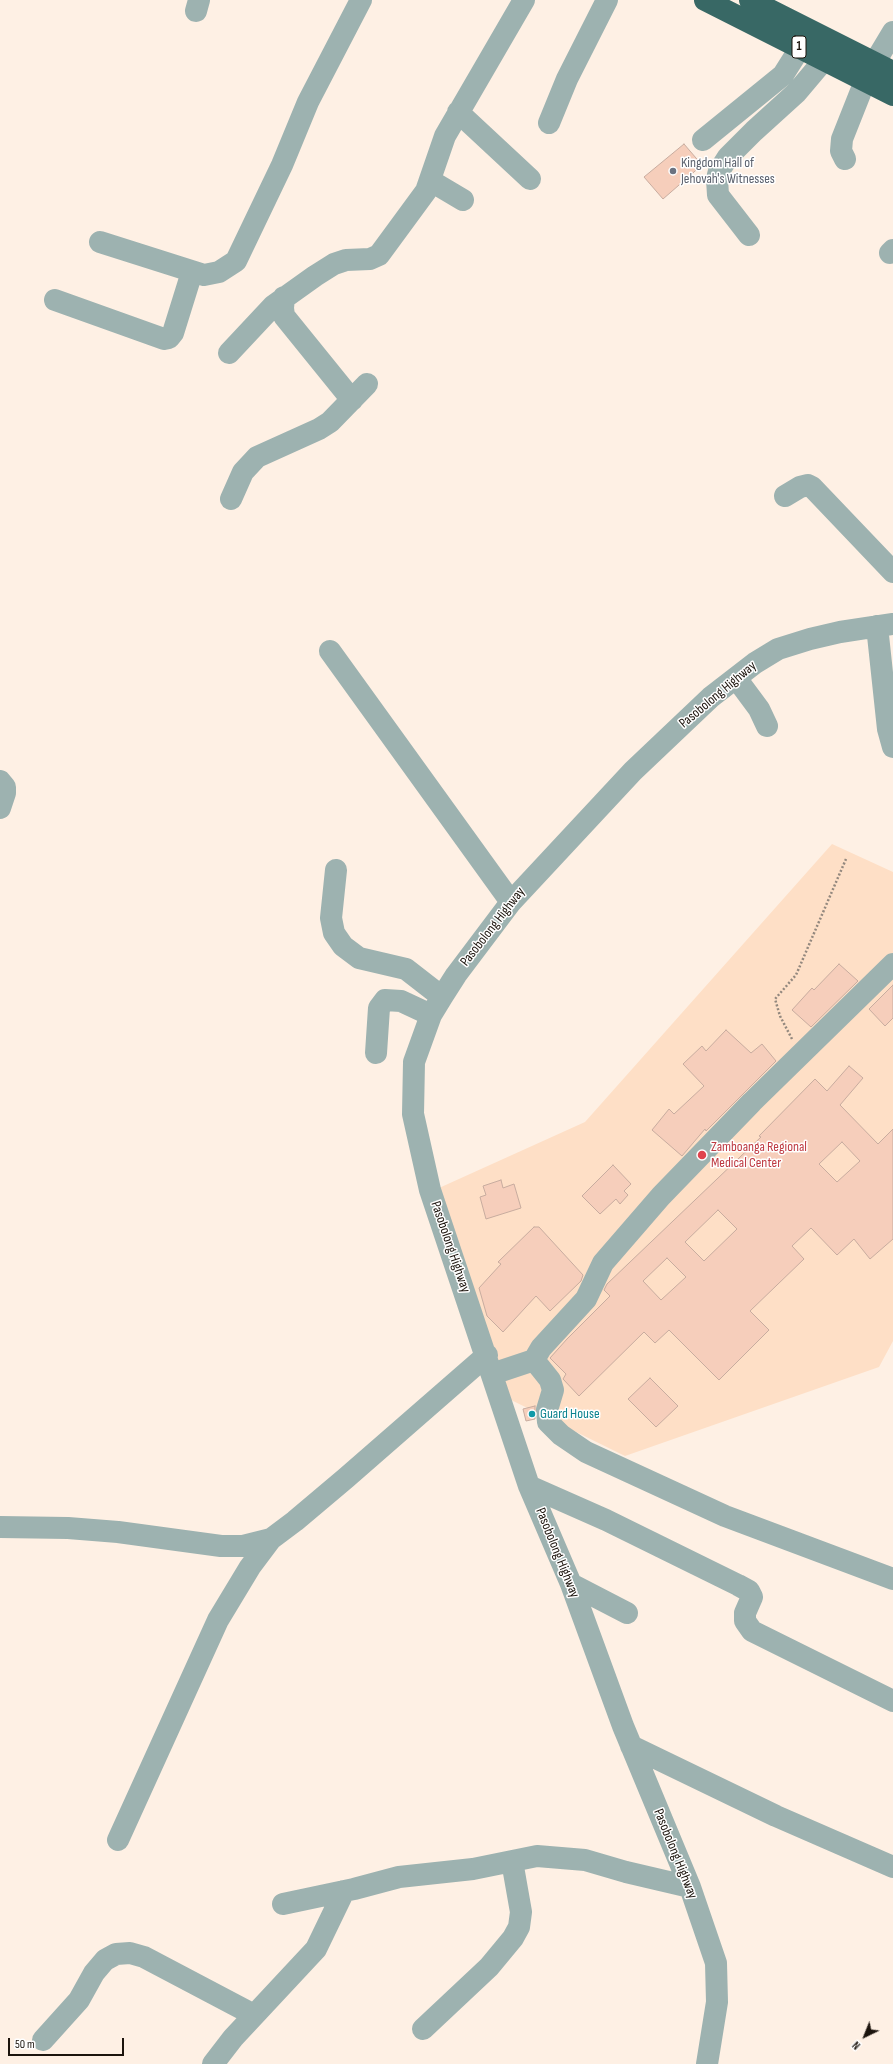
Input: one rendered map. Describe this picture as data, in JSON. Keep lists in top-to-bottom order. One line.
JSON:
{"streets":{"highway":["1"],"street":["Pasobolong Highway"]},"places":["Kingdom Hall of Jehovah's Witnesses","Zamboanga Regional Medical Center","Guard House"],"scale_bar":"50 m","north":"bottom left"}
